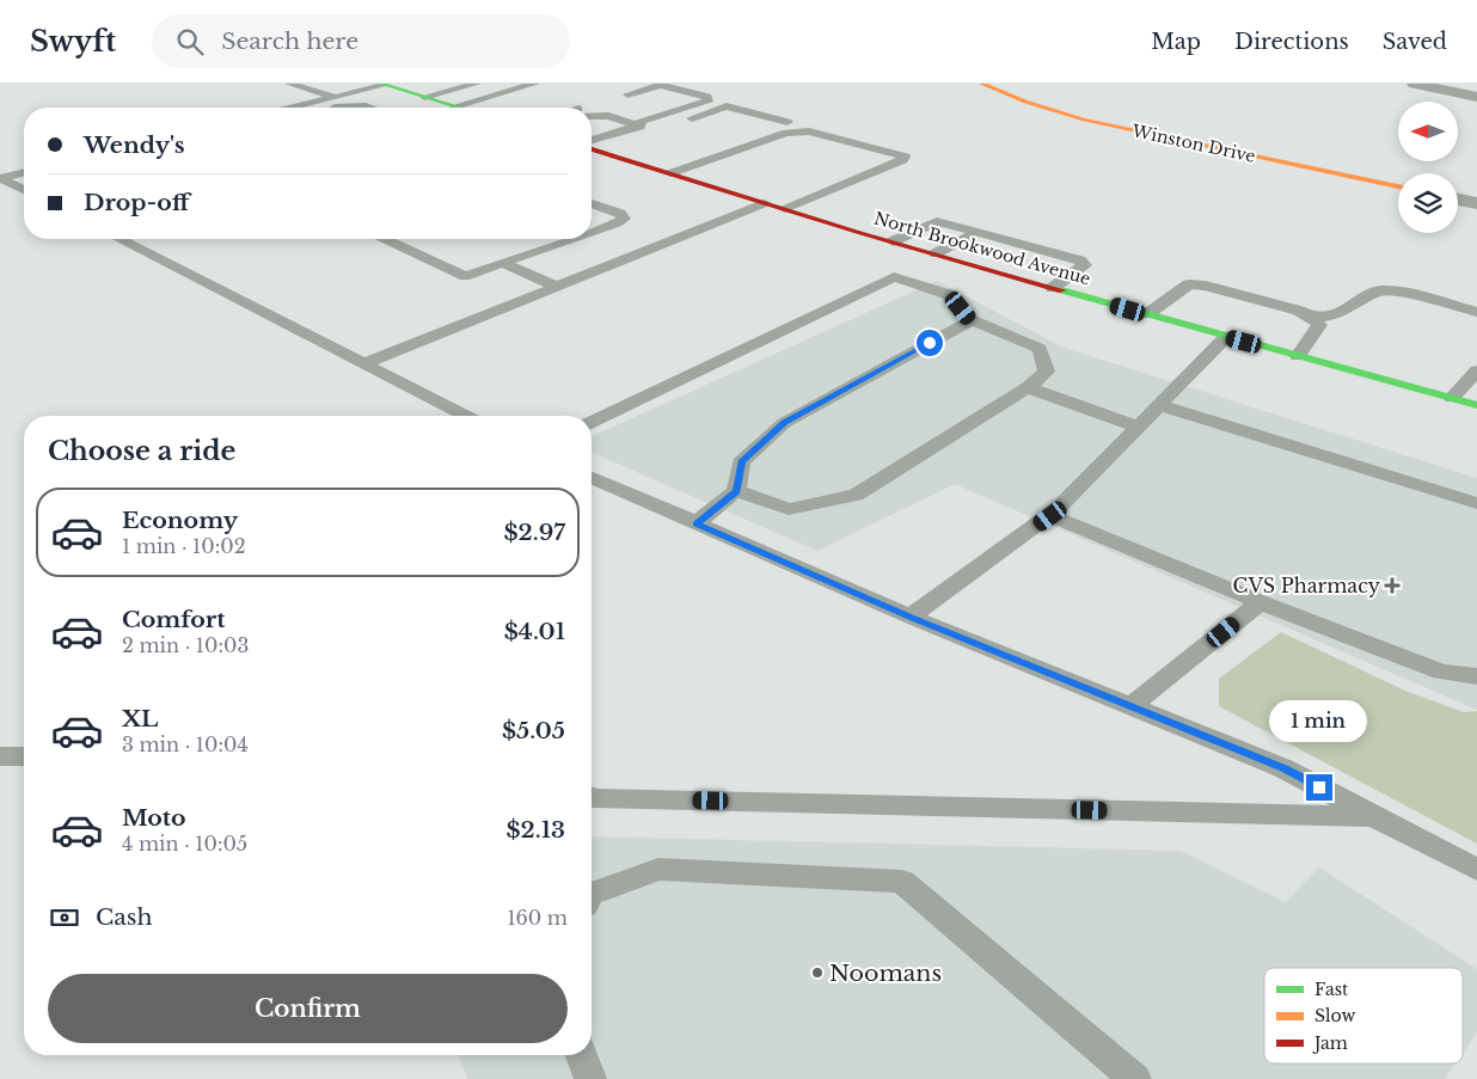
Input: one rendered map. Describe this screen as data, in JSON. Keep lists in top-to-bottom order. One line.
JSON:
{"streets":{"street":["Winston Drive","North Brookwood Avenue"]},"places":{"health":["CVS Pharmacy"],"other":["Noomans"]},"legend":["Fast","Slow","Jam"],"north":"left","page":{"header":"Swyft","search":"Search here","nav":["Map","Directions","Saved"],"banner":["Wendy's","Drop-off"],"heading":"Choose a ride","list":[{"name":"Economy","note":"1 min · 10:02","value":"$2.97"},{"name":"Comfort","note":"2 min · 10:03","value":"$4.01"},{"name":"XL","note":"3 min · 10:04","value":"$5.05"},{"name":"Moto","note":"4 min · 10:05","value":"$2.13"}],"bubble":"1 min","pay":["Cash","160 m"],"buttons":"Confirm"}}
